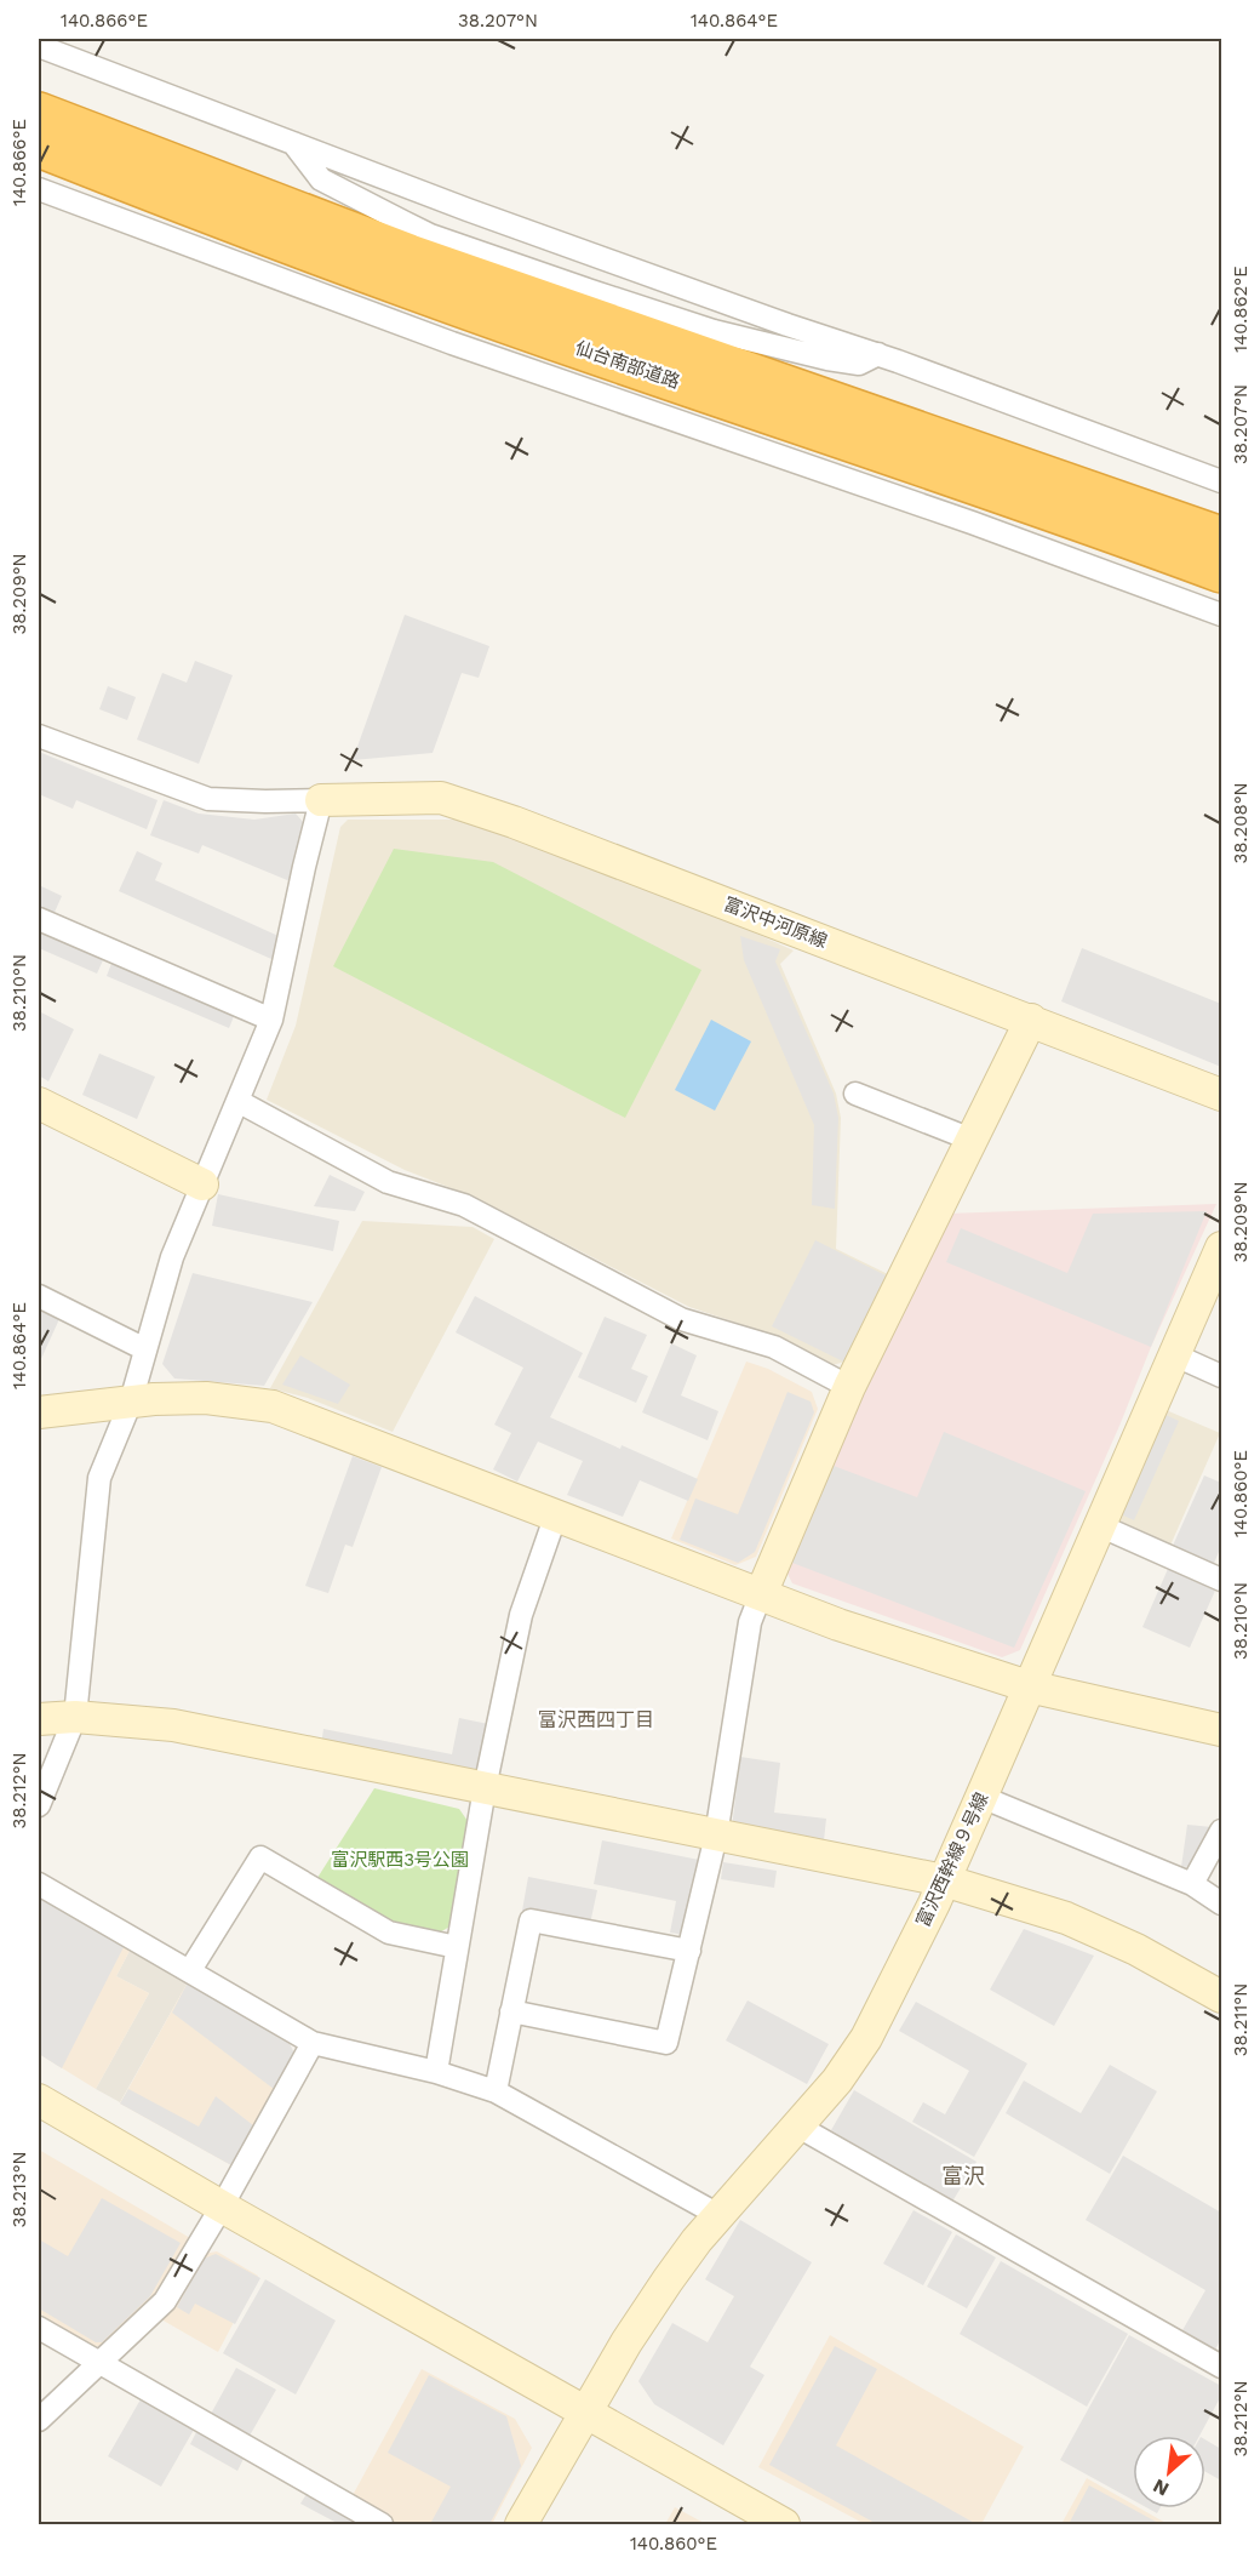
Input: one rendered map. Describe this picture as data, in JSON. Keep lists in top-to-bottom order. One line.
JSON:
{"streets":{"highway":["仙台南部道路"],"street":["富沢中河原線","富沢西幹線９号線"]},"districts":["富沢西四丁目","富沢"],"parks":["富沢駅西3号公園"],"north":"bottom left","coordinates":["140.866°E","38.207°N","140.864°E","140.862°E","38.209°N","38.208°N","38.210°N","140.860°E","38.212°N","38.211°N","38.213°N"]}
